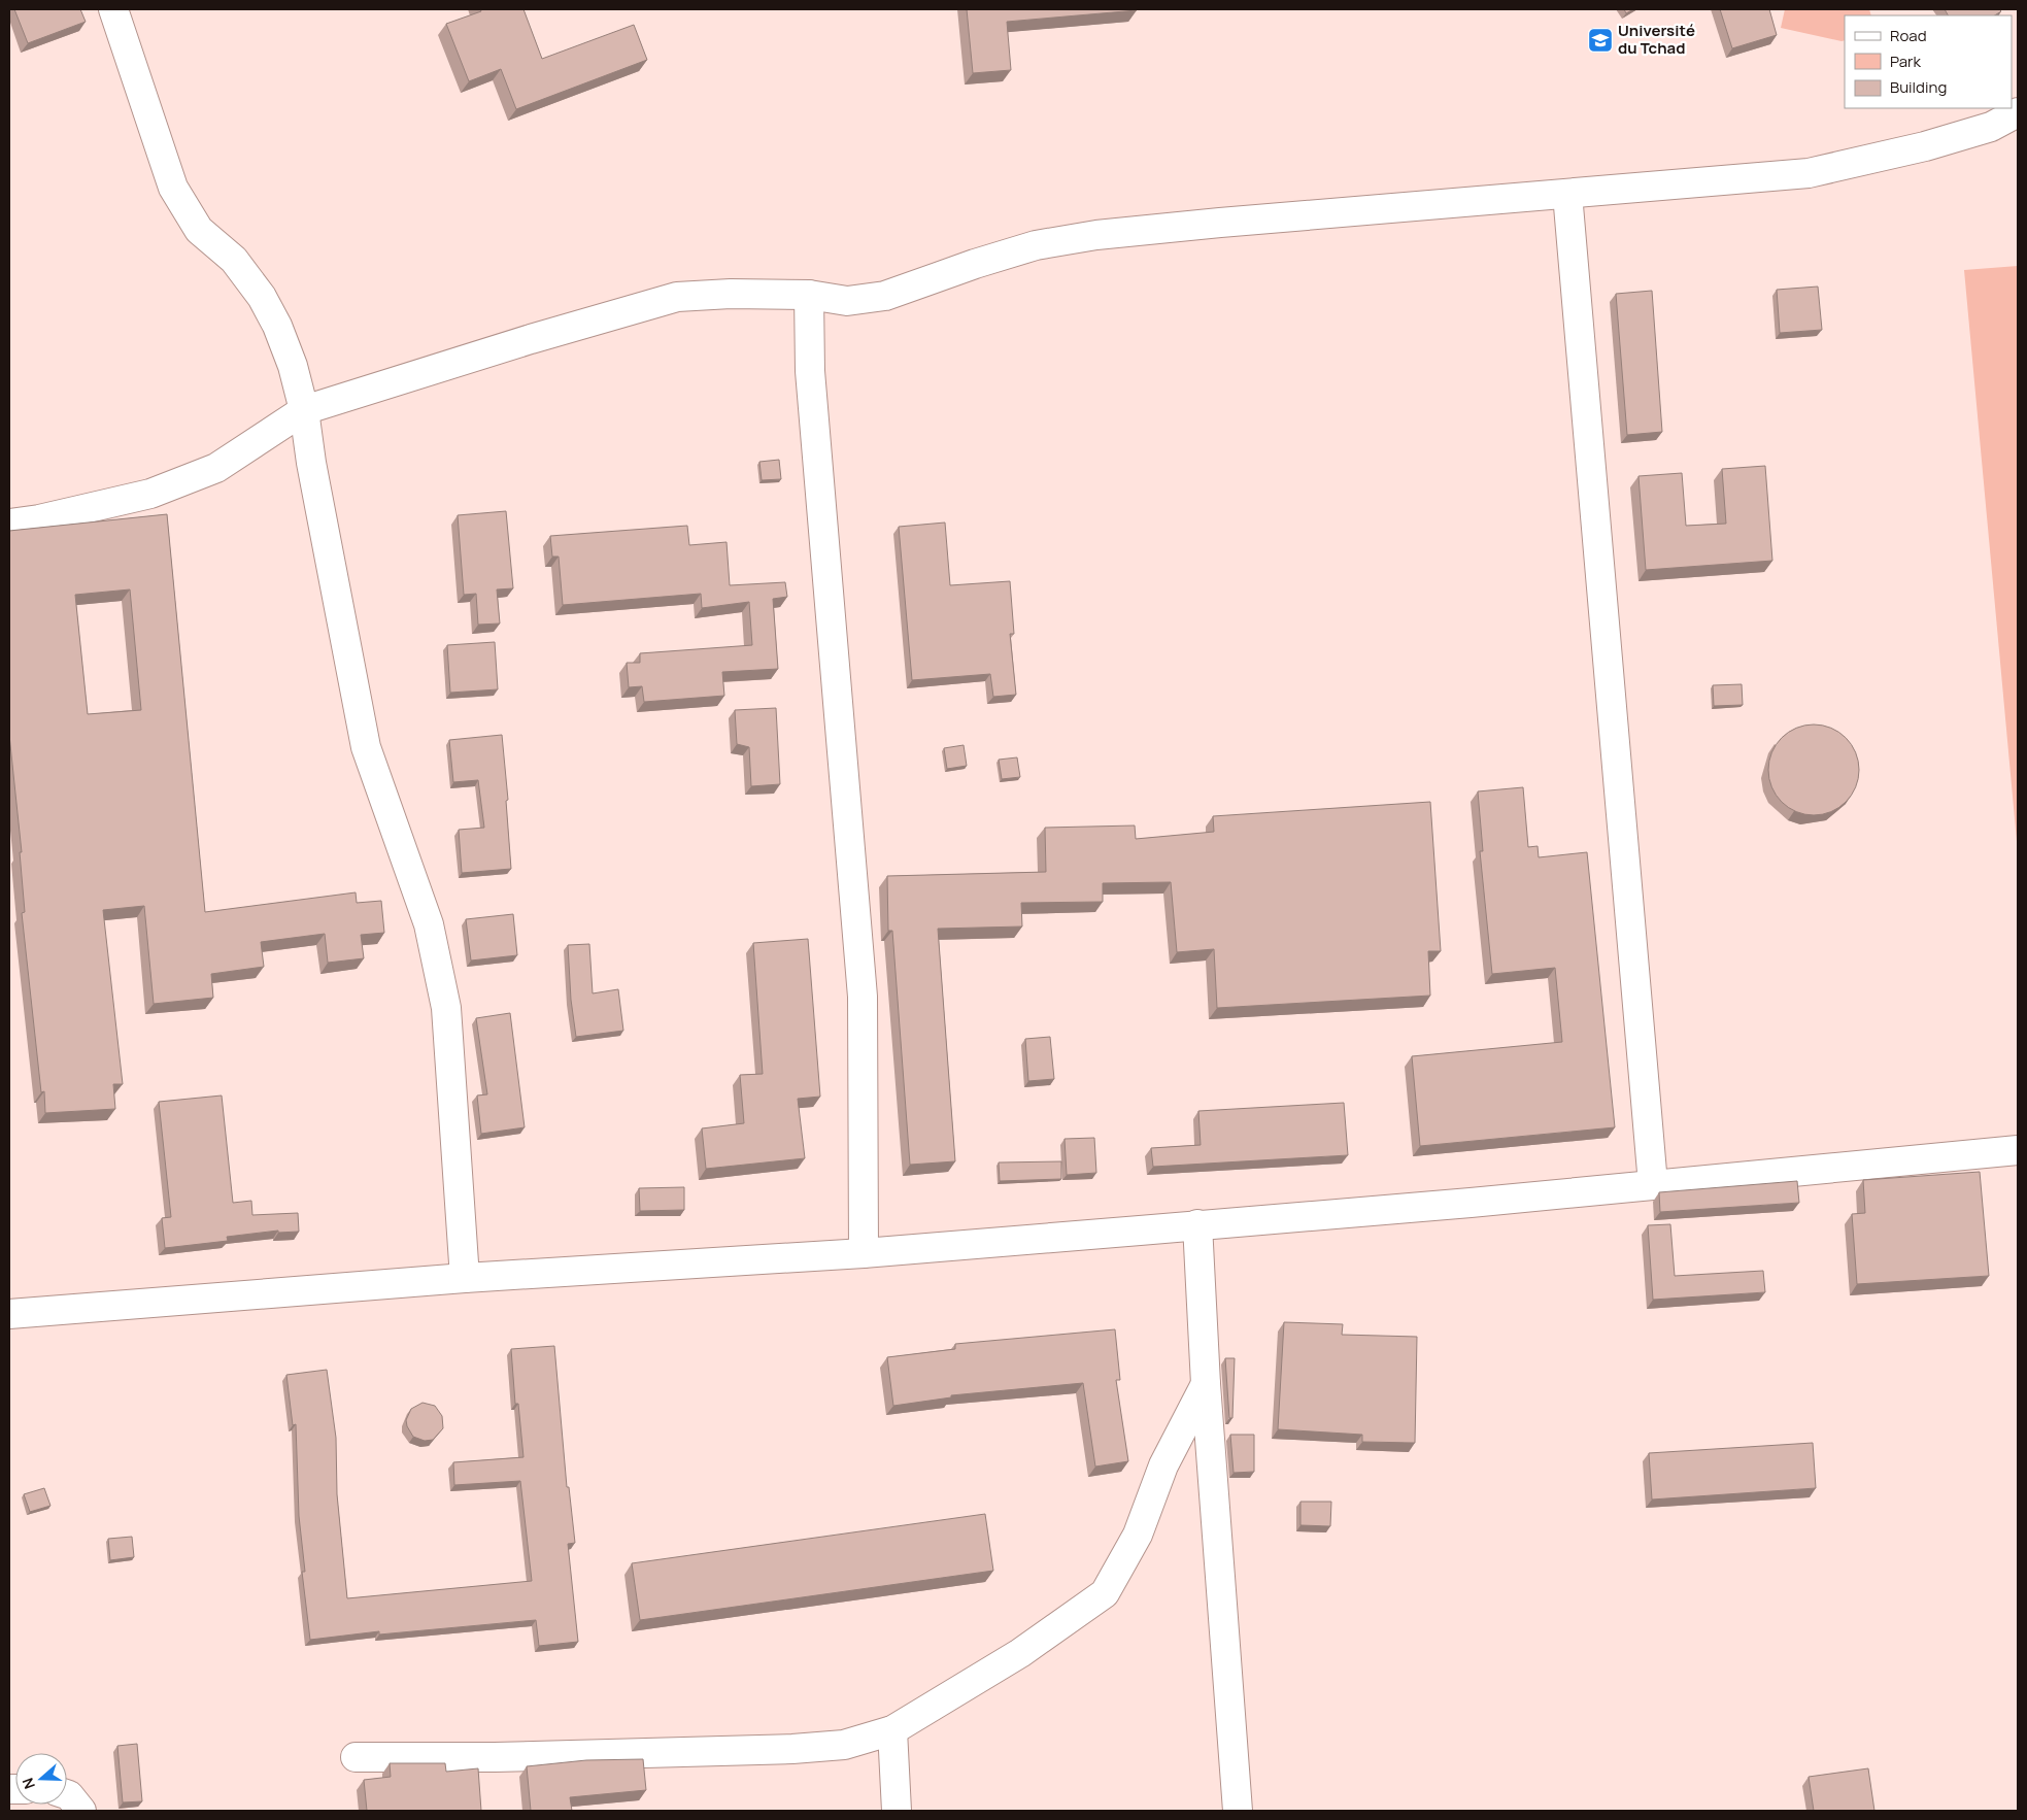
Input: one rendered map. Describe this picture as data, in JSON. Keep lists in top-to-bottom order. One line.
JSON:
{"places":{"school or university":["Université du Tchad"]},"legend":["Road","Park","Building"],"north":"left"}
